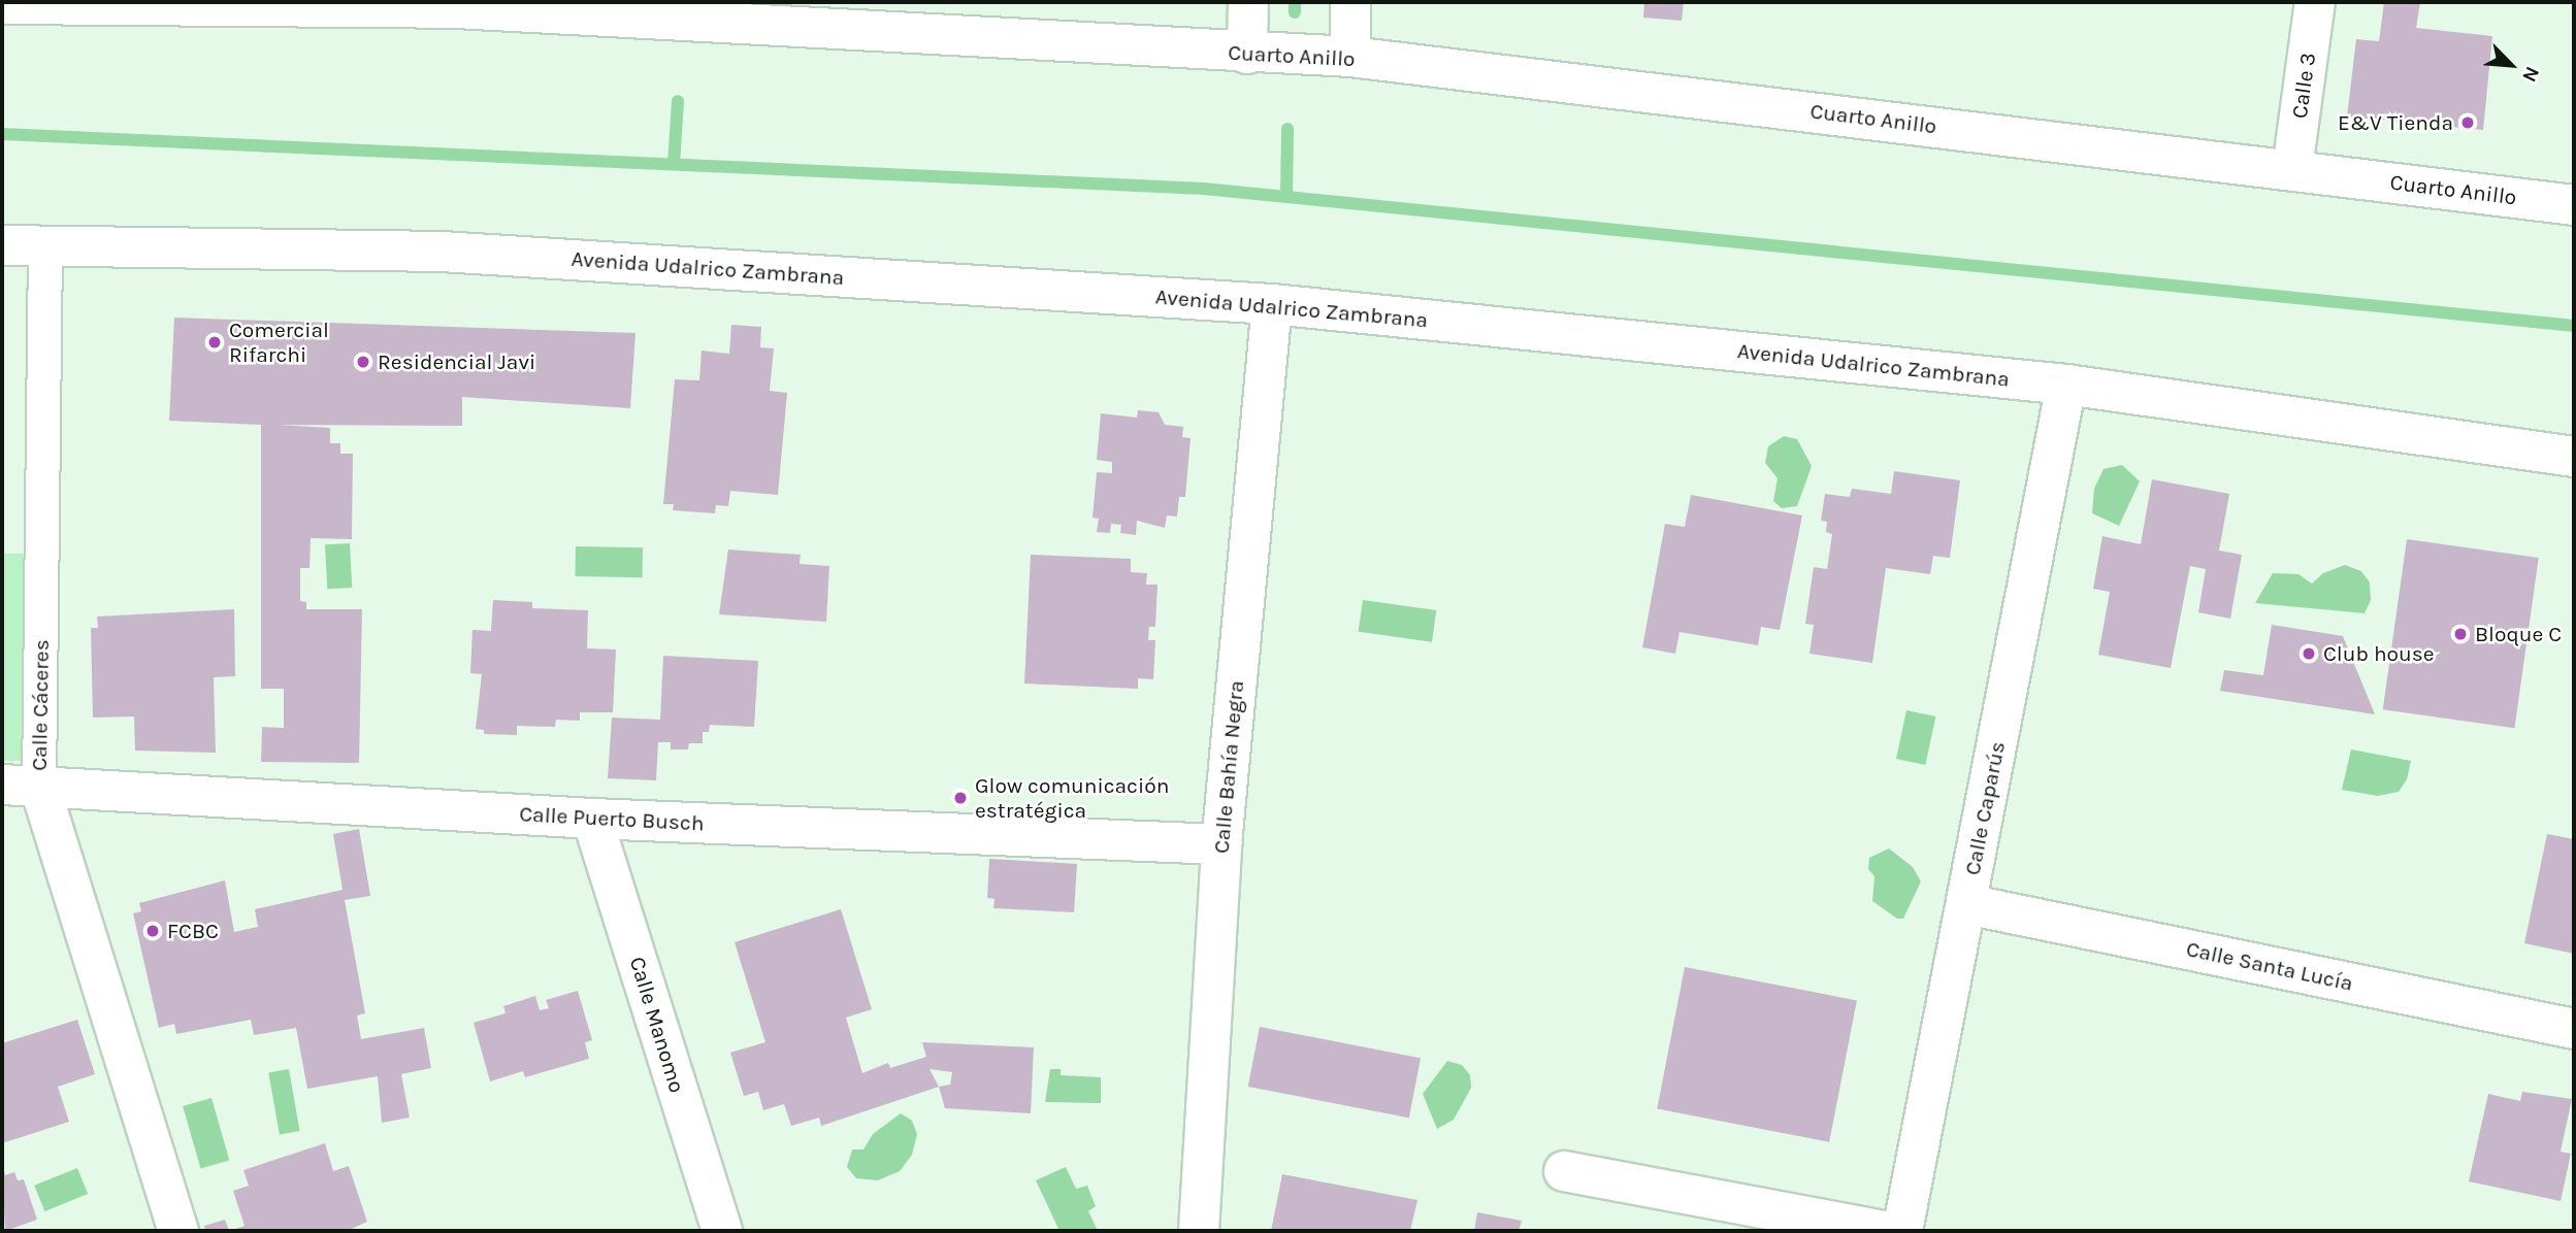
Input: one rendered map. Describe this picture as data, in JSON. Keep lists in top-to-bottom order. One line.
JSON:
{"streets":{"main road":["Cuarto Anillo","Calle 3","Avenida Udalrico Zambrana","Calle Cáceres","Calle Bahía Negra","Calle Caparús","Calle Puerto Busch","Calle Santa Lucía","Calle Manomo"]},"crossings":[["Cuarto Anillo","Calle 3"],["Avenida Udalrico Zambrana","Calle Cáceres"],["Avenida Udalrico Zambrana","Calle Bahía Negra"],["Avenida Udalrico Zambrana","Calle Caparús"],["Calle Cáceres","Calle Puerto Busch"],["Calle Bahía Negra","Calle Puerto Busch"],["Calle Caparús","Calle Santa Lucía"],["Calle Puerto Busch","Calle Manomo"]],"places":["E&V Tienda","Comercial Rifarchi","Residencial Javi","Bloque C","Club house","Glow comunicación estratégica","FCBC"],"north":"bottom right"}
